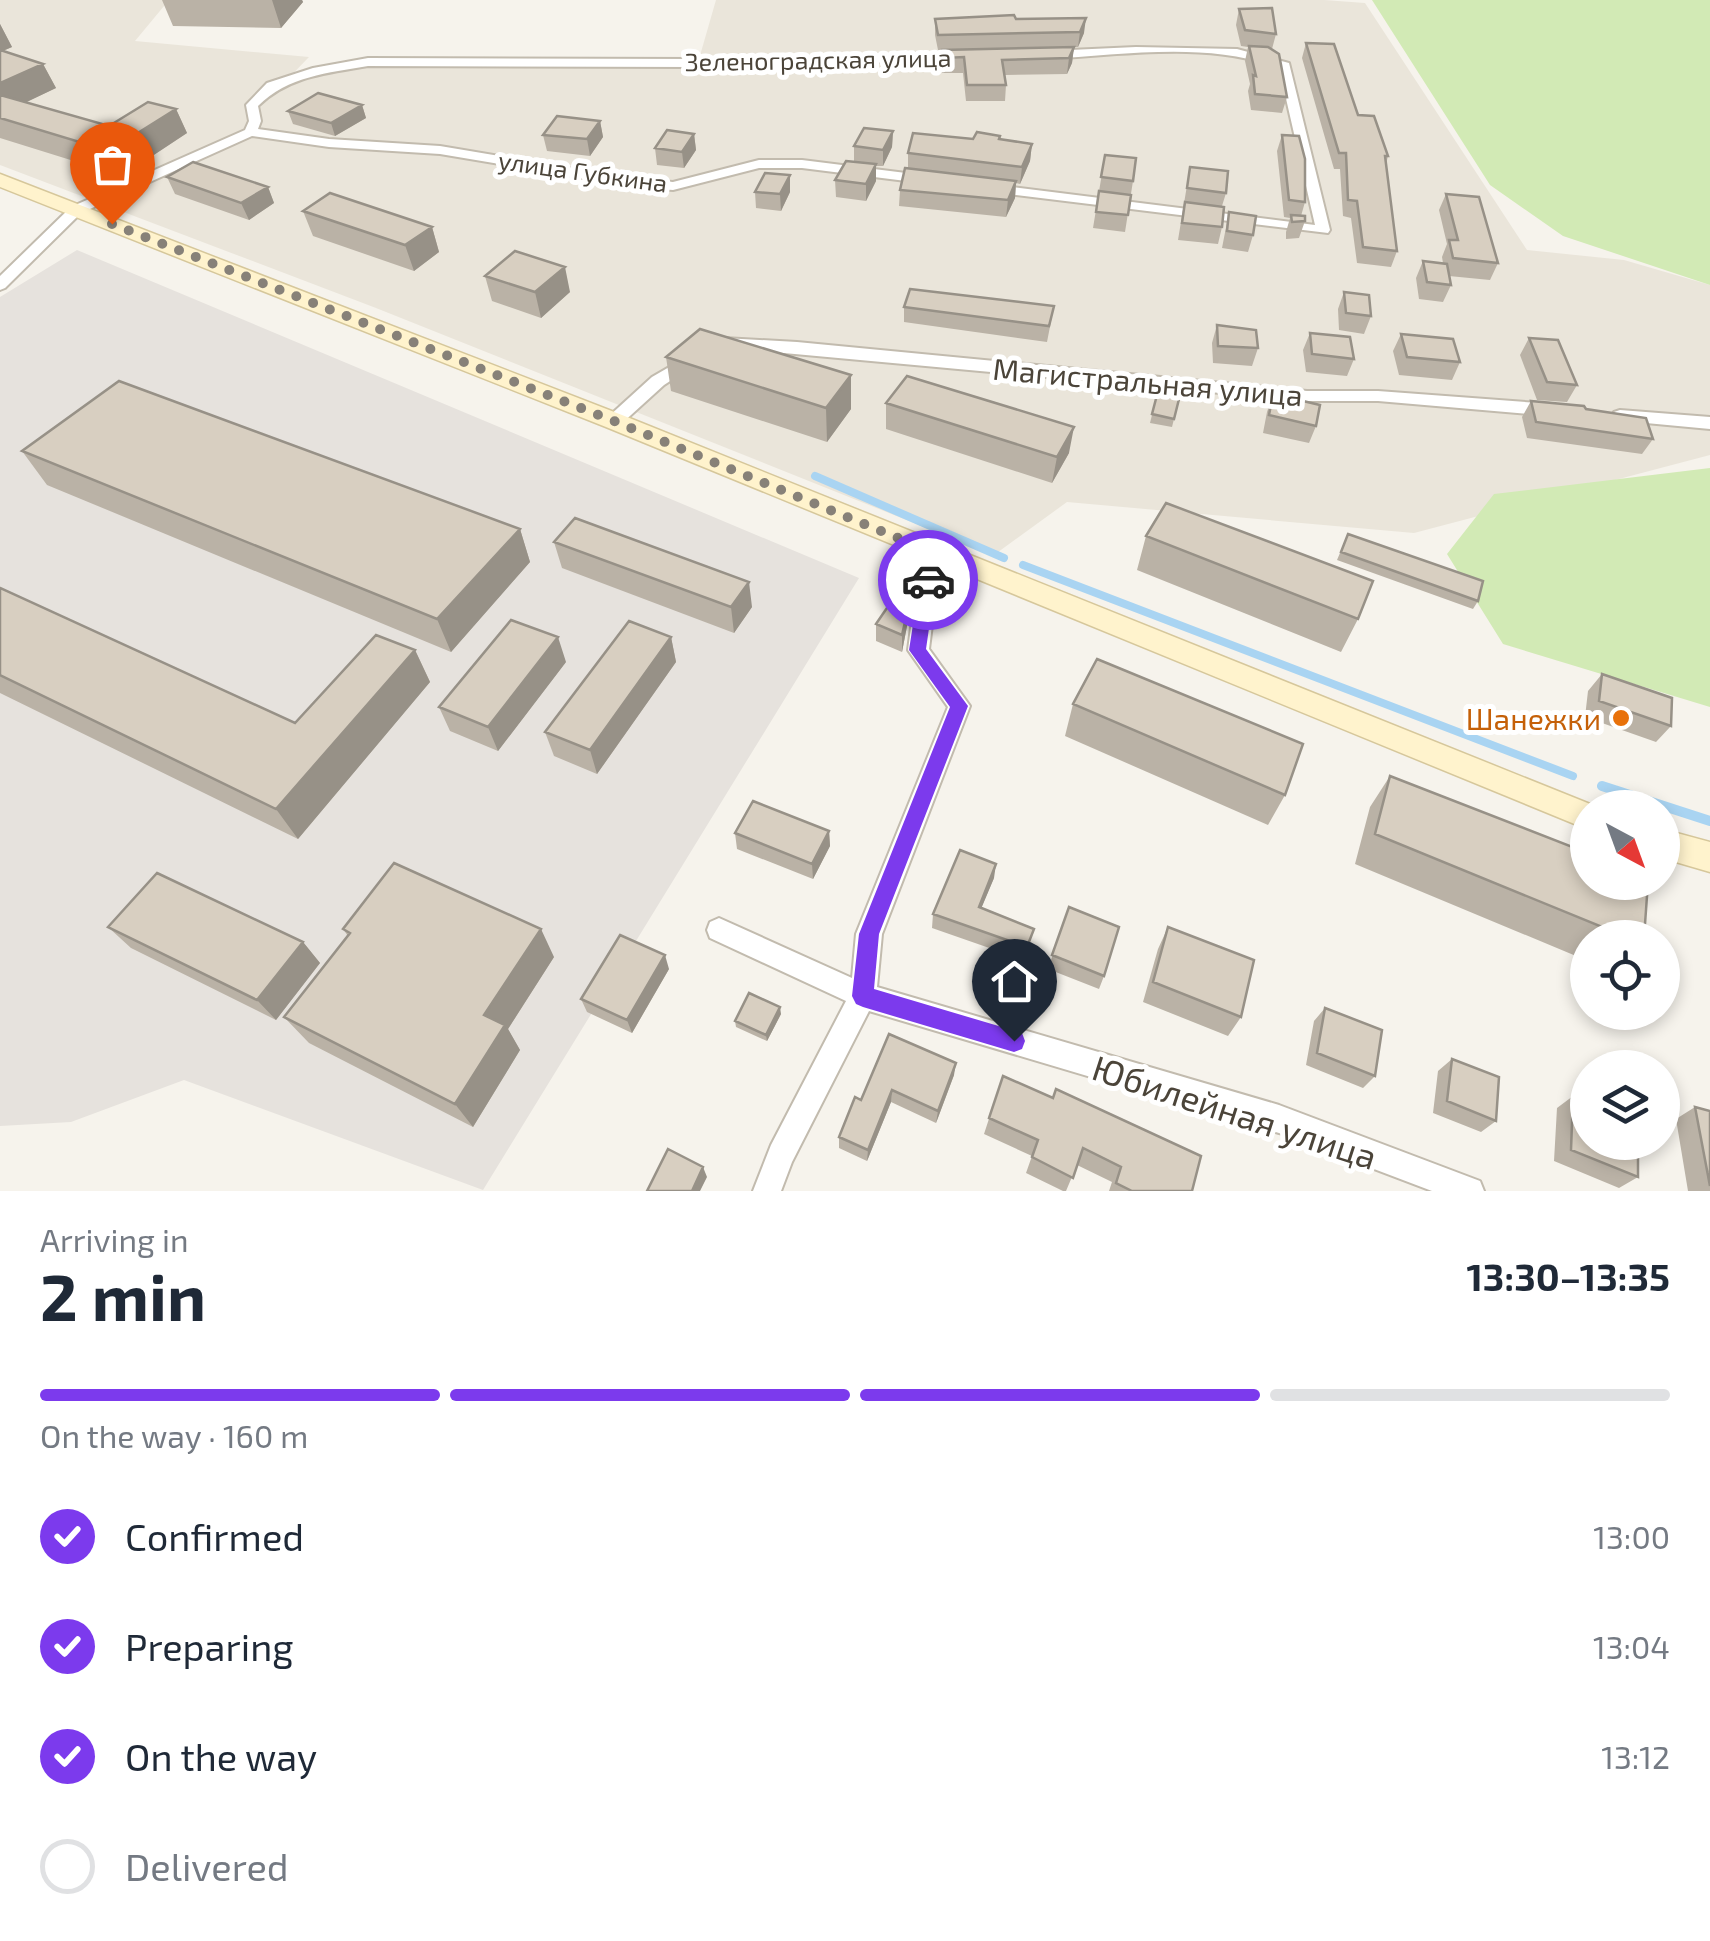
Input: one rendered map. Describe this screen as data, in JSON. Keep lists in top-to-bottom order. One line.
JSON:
{"streets":{"street":["Зеленоградская улица","улица Губкина","Магистральная улица","Юбилейная улица"]},"crossings":[["Зеленоградская улица","улица Губкина"]],"places":["Шанежки"],"north":"bottom right","page":{"heading":["2 min","Arriving in","13:30–13:35"],"bar":"On the way · 160 m","list":[["Confirmed","13:00"],["Preparing","13:04"],["On the way","13:12"],"Delivered"]}}
